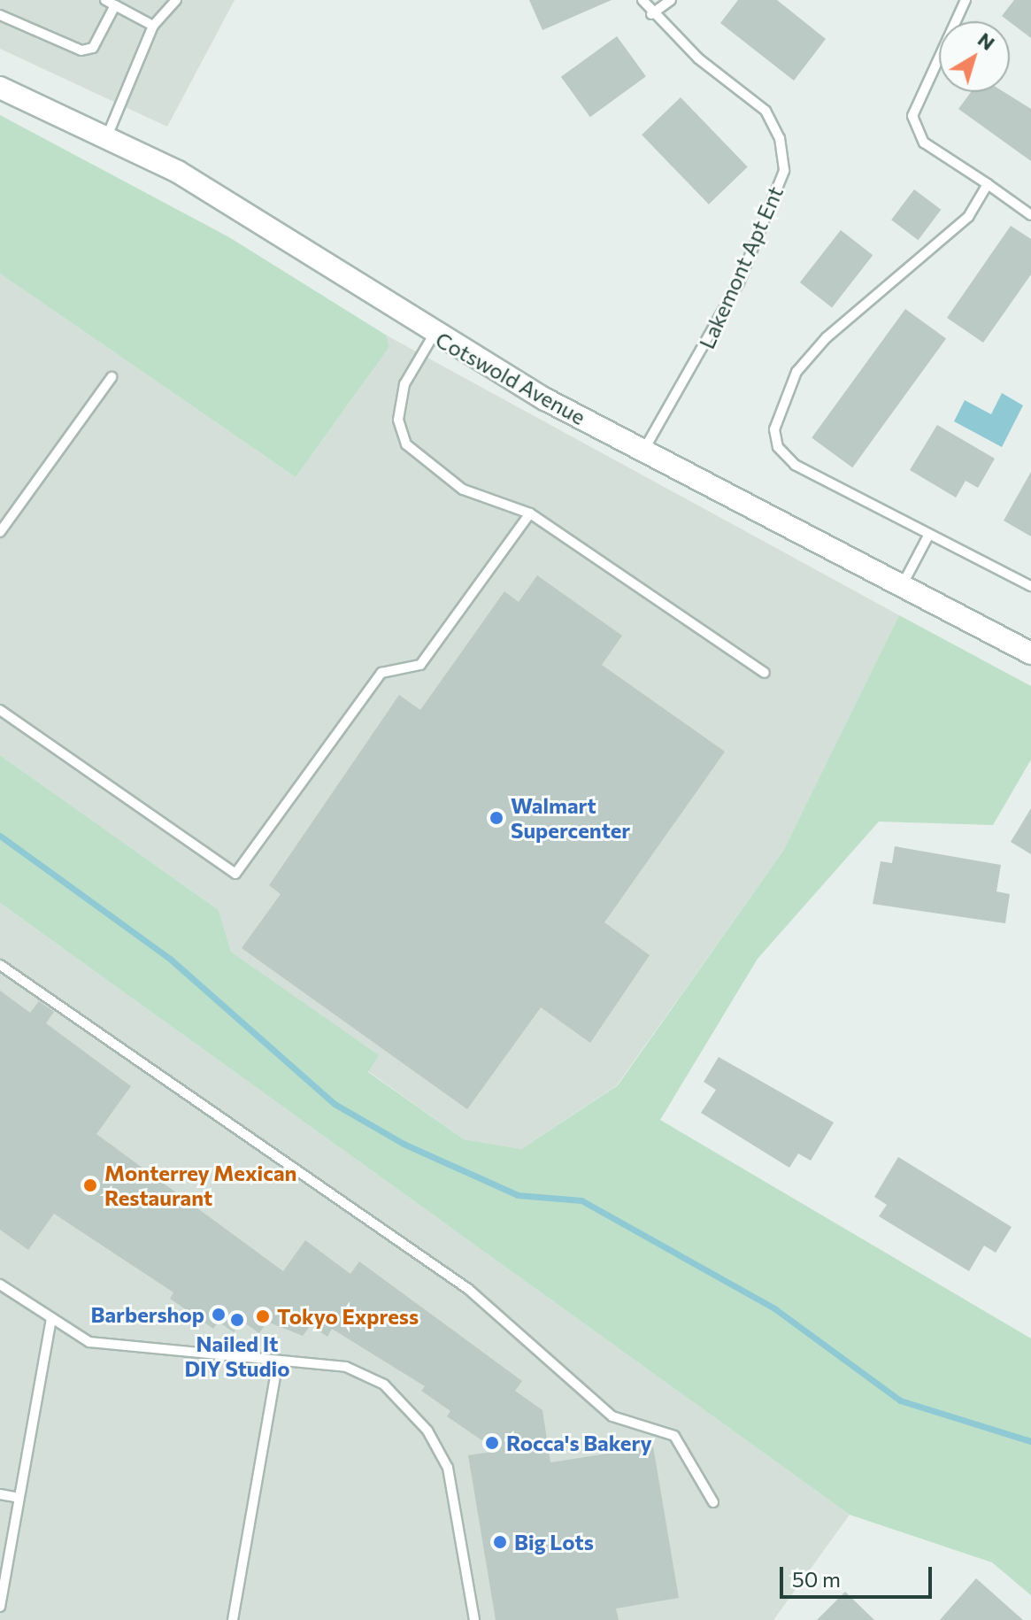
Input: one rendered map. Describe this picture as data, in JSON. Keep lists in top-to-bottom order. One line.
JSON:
{"streets":{"street":["Cotswold Avenue"],"lane":["Lakemont Apt Ent"]},"crossings":[["Lakemont Apt Ent","Cotswold Avenue"]],"places":["Walmart Supercenter","Monterrey Mexican Restaurant","Barbershop","Tokyo Express","Nailed It DIY Studio","Rocca's Bakery","Big Lots"],"scale_bar":"50 m","north":"top right"}
